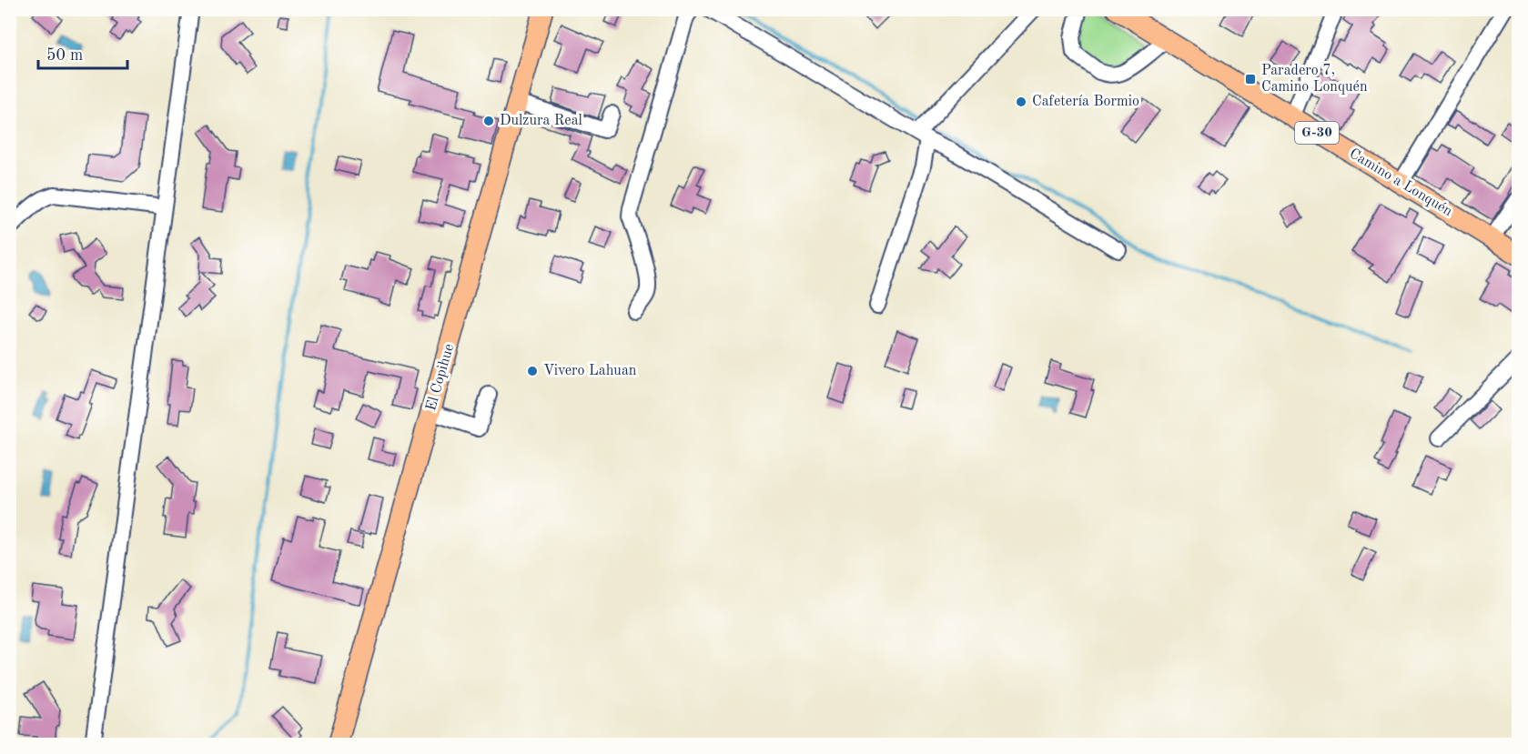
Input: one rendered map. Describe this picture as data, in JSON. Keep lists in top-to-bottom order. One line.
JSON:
{"streets":{"main road":["G-30","Camino a Lonquén","El Copihue"]},"places":{"transit":["Paradero 7, Camino Lonquén"],"other":["Cafetería Bormio","Dulzura Real","Vivero Lahuan"]},"scale_bar":"50 m"}
